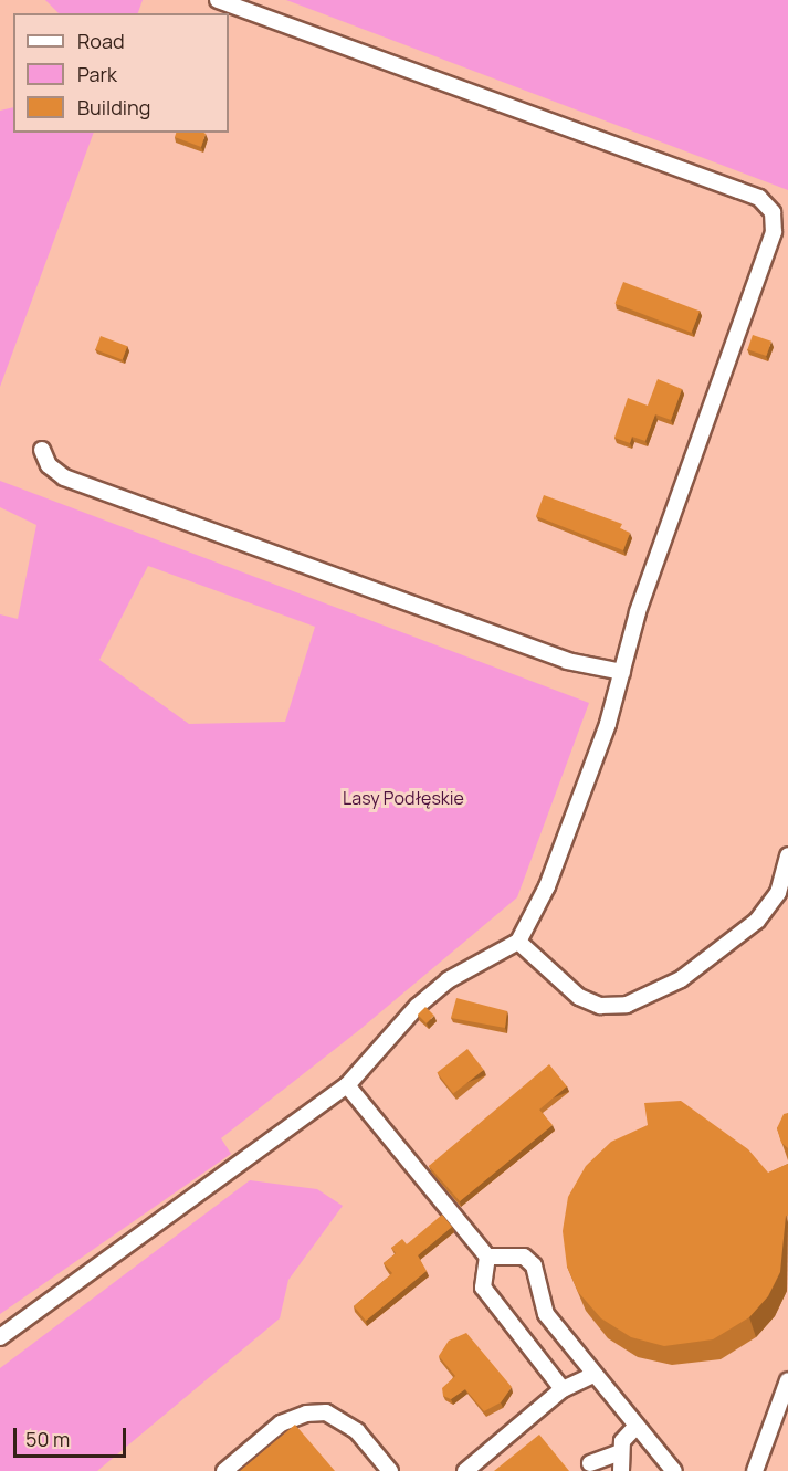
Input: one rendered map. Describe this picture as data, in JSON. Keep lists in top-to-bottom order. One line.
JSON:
{"parks":["Lasy Podłęskie"],"legend":["Road","Park","Building"],"scale_bar":"50 m"}
